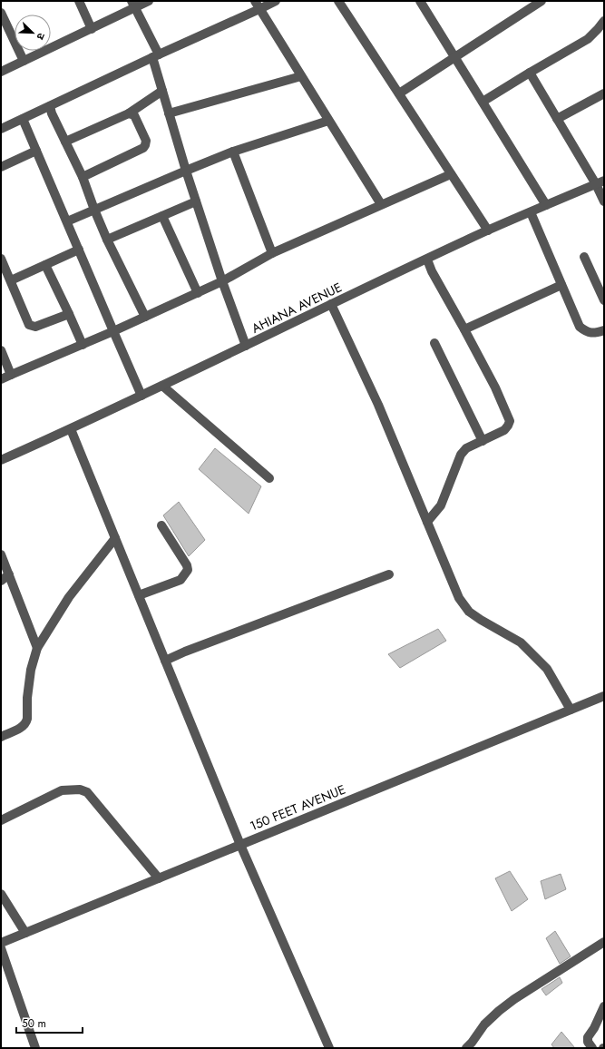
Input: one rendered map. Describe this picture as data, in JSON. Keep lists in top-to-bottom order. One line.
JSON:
{"streets":{"street":["AHIANA AVENUE","150 FEET AVENUE"]},"scale_bar":"50 m","north":"bottom right"}
